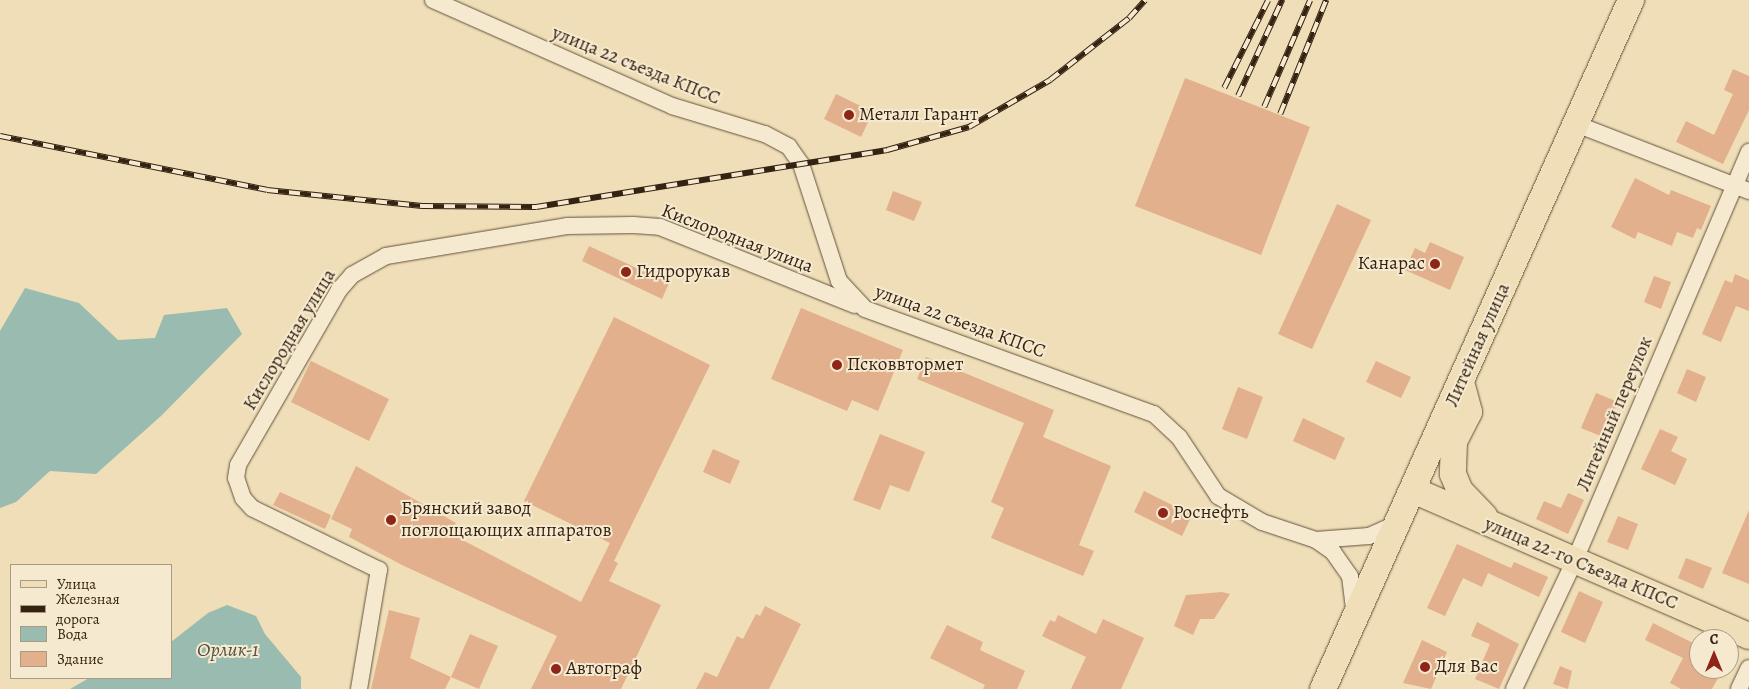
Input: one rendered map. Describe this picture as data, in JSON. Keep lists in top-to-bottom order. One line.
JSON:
{"streets":{"main road":["Литейная улица","улица 22-го Съезда КПСС"],"street":["улица 22 съезда КПСС","Кислородная улица","Литейный переулок"]},"crossings":[["улица 22 съезда КПСС","Кислородная улица"],["улица 22 съезда КПСС","Литейная улица"],["Литейная улица","улица 22-го Съезда КПСС"],["Литейный переулок","улица 22-го Съезда КПСС"]],"water":["Орлик-1"],"places":["Металл Гарант","Канарас","Гидрорукав","Псковвтормет","Роснефть","Брянский завод поглощающих аппаратов","Для Вас","Автограф"],"legend":["Улица","Железная дорога","Вода","Здание"],"north":"top"}
